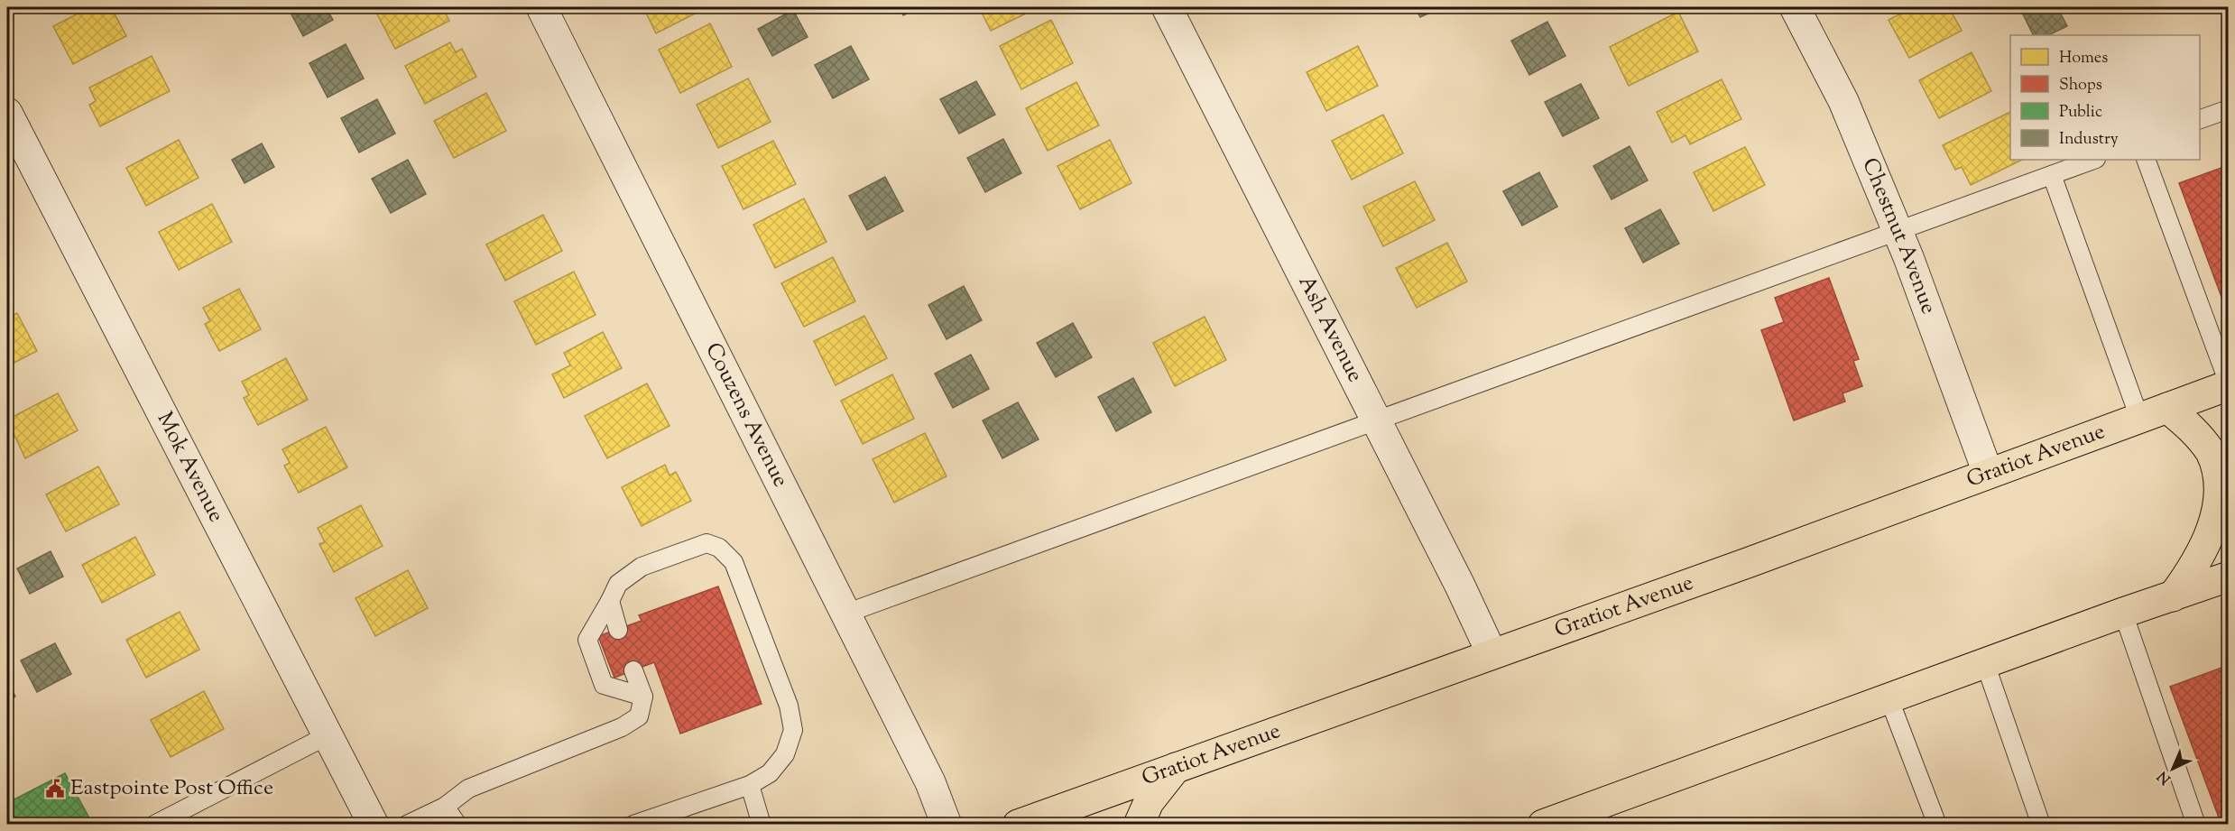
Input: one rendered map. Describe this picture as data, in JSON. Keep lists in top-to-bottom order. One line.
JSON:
{"streets":{"main road":["Gratiot Avenue"],"street":["Chestnut Avenue","Ash Avenue","Couzens Avenue","Mok Avenue"]},"crossings":[["Chestnut Avenue","Gratiot Avenue"],["Ash Avenue","Gratiot Avenue"]],"places":{"public building":["Eastpointe Post Office"]},"legend":["Homes","Shops","Public","Industry"],"north":"bottom left"}
